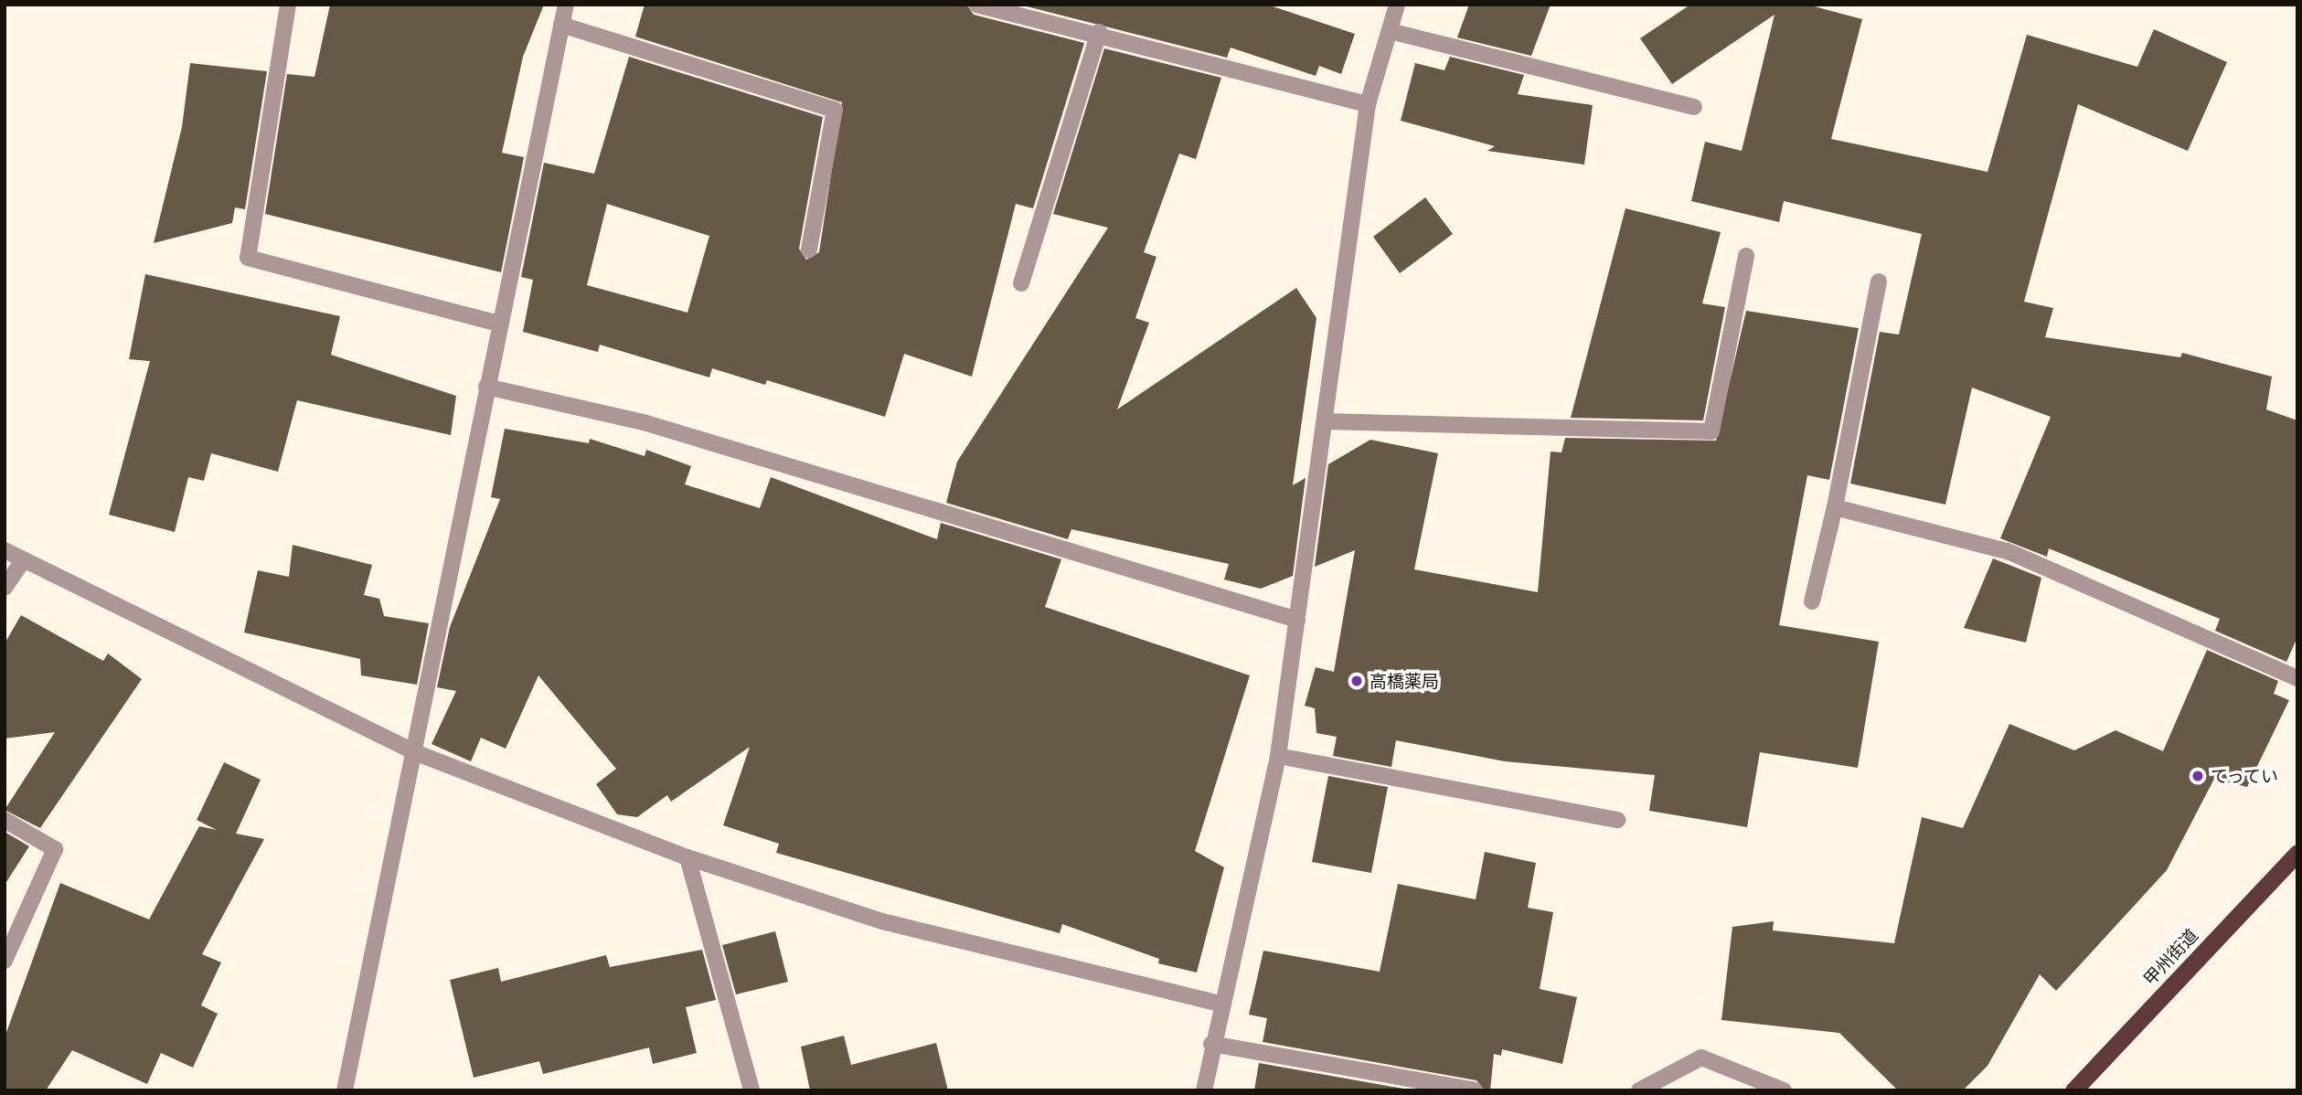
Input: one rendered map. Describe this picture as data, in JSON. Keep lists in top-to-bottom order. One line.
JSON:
{"streets":{"highway":["甲州街道"]},"places":["高橋薬局","てってい"]}
